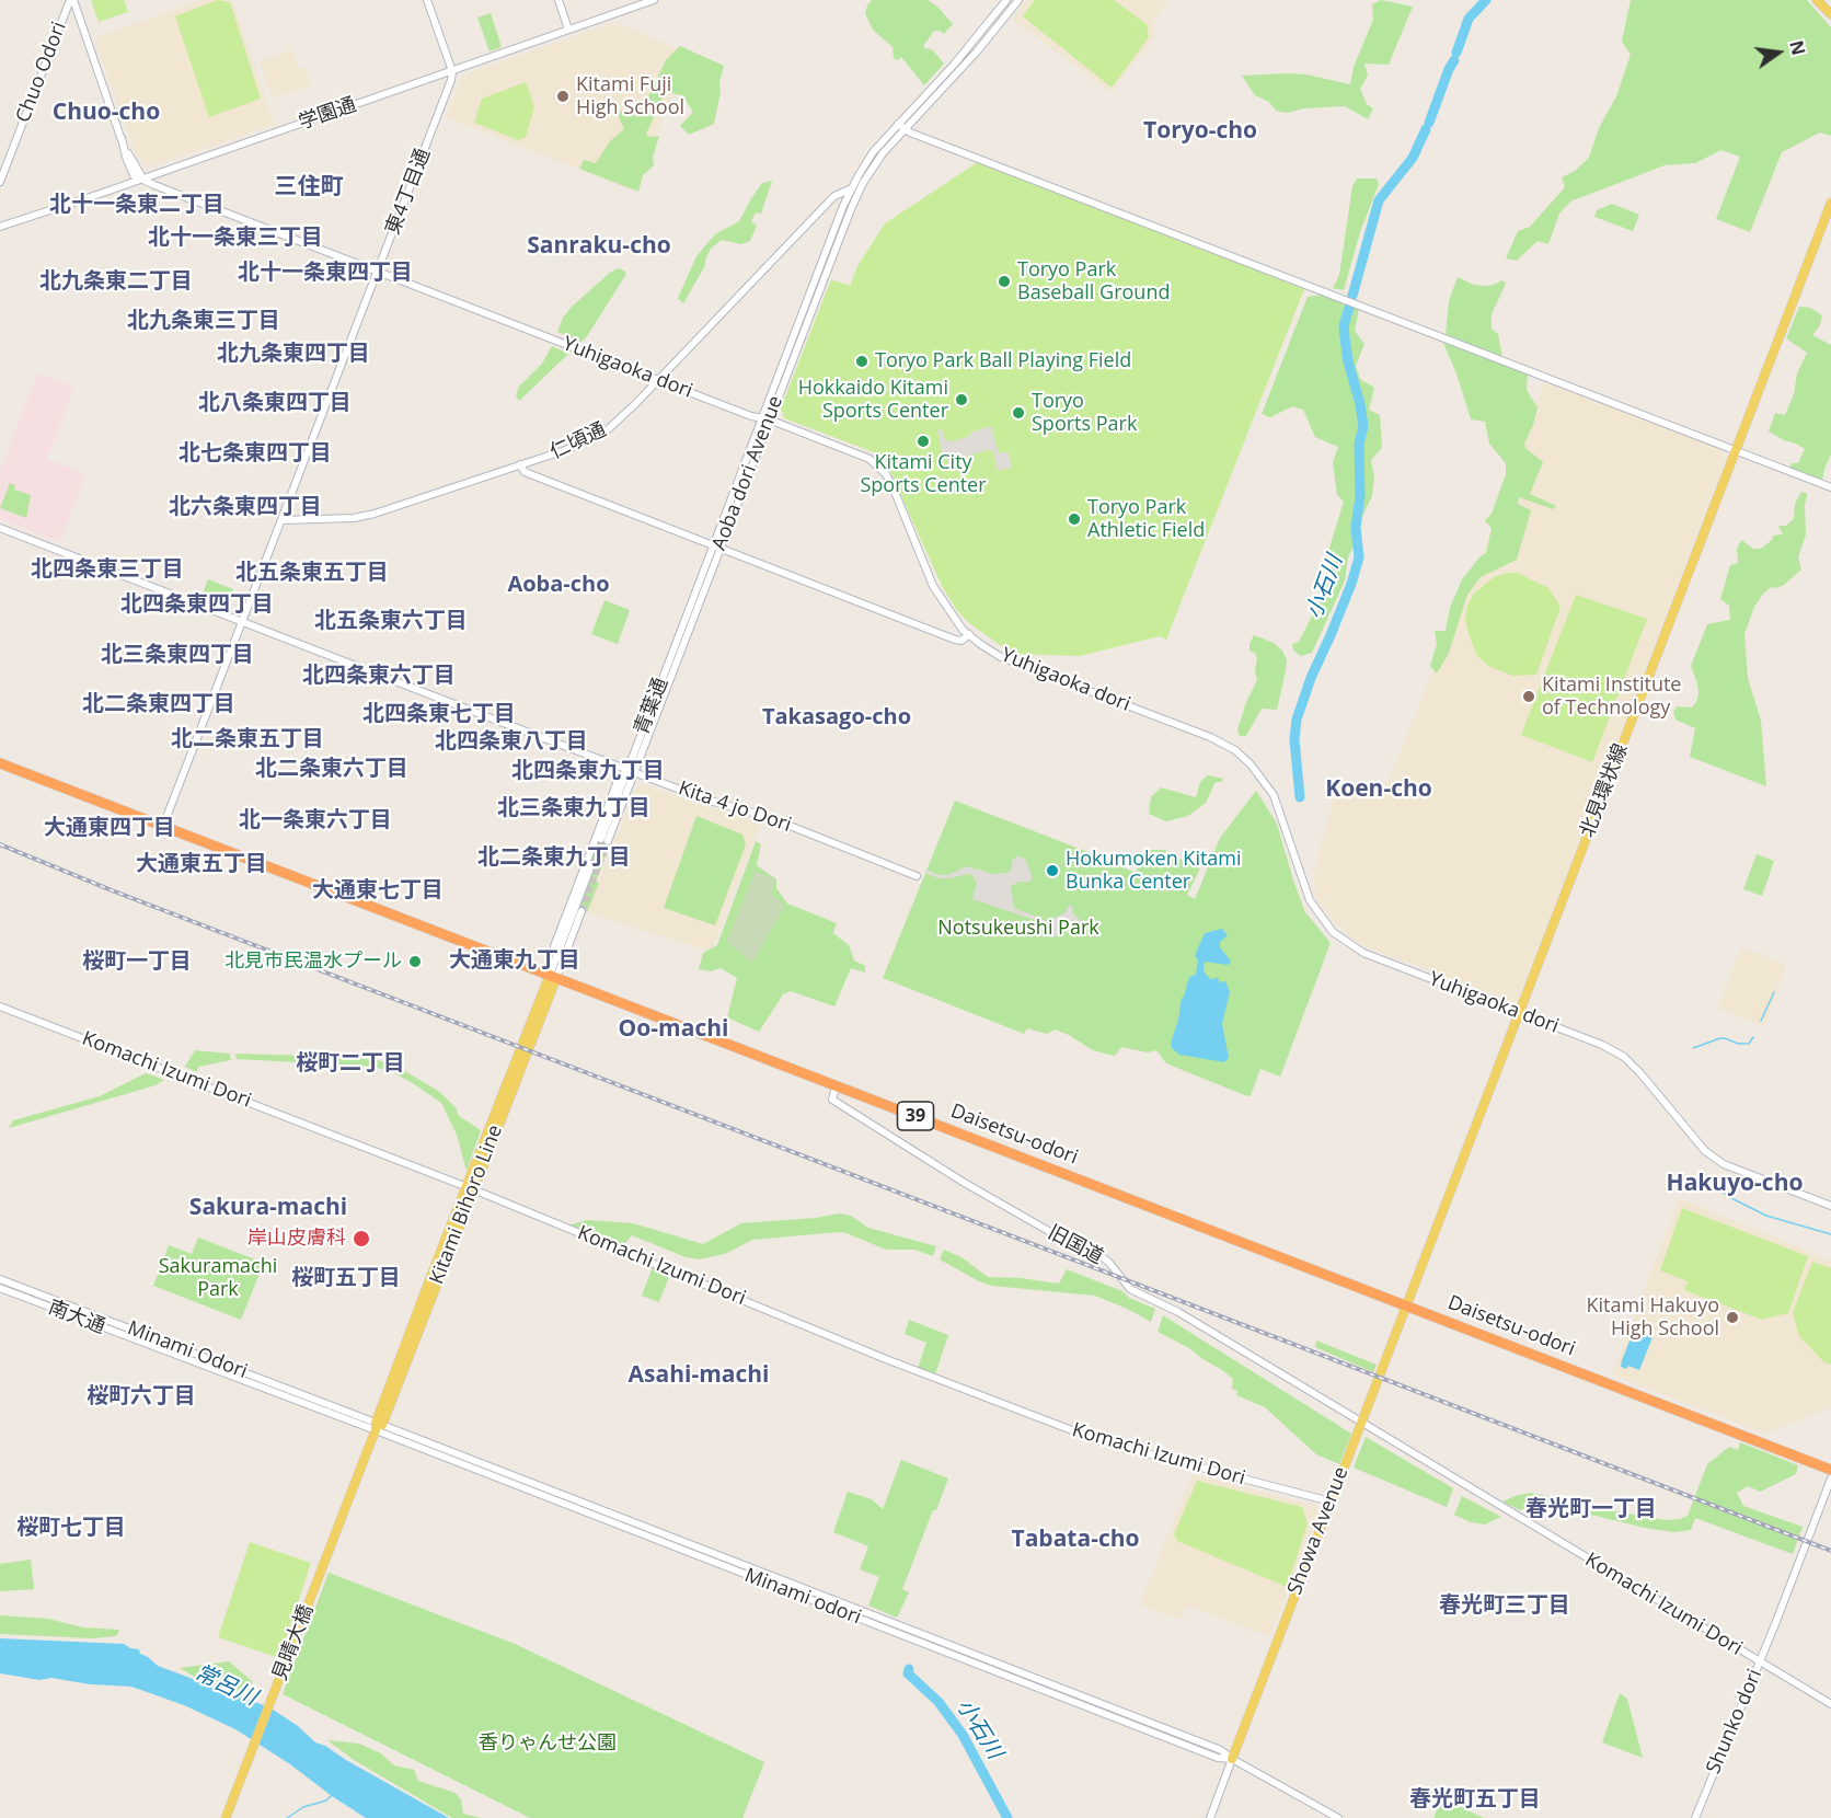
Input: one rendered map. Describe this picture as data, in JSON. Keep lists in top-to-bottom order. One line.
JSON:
{"streets":{"highway":["39","Daisetsu-odori"],"main road":["北見環状線","Kitami Bihoro Line","Showa Avenue","見晴大橋"],"street":["Chuo Odori","学園通","東4丁目通","Yuhigaoka dori","仁頃通","Aoba dori Avenue","Kita 4 jo Dori","Komachi Izumi Dori","旧国道","南大通","Minami Odori","Minami odori","Shunko dori"]},"crossings":[["学園通","東4丁目通"],["学園通","Yuhigaoka dori"],["東4丁目通","Yuhigaoka dori"],["東4丁目通","仁頃通"],["東4丁目通","Kita 4 jo Dori"],["東4丁目通","Daisetsu-odori"],["Yuhigaoka dori","仁頃通"],["Yuhigaoka dori","Aoba dori Avenue"],["Yuhigaoka dori","北見環状線"],["仁頃通","Aoba dori Avenue"],["Aoba dori Avenue","Kita 4 jo Dori"],["北見環状線","Daisetsu-odori"],["北見環状線","Showa Avenue"],["Komachi Izumi Dori","Kitami Bihoro Line"],["Komachi Izumi Dori","旧国道"],["Komachi Izumi Dori","Showa Avenue"],["Komachi Izumi Dori","Shunko dori"],["Daisetsu-odori","Kitami Bihoro Line"],["Daisetsu-odori","旧国道"],["Daisetsu-odori","Showa Avenue"],["Kitami Bihoro Line","南大通"],["Kitami Bihoro Line","Minami Odori"],["Kitami Bihoro Line","Minami odori"],["Kitami Bihoro Line","見晴大橋"],["旧国道","Showa Avenue"],["南大通","Minami Odori"],["南大通","Minami odori"],["Minami Odori","Minami odori"],["Showa Avenue","Minami odori"]],"districts":["Chuo-cho","Toryo-cho","三住町","北十一条東二丁目","北十一条東三丁目","Sanraku-cho","北十一条東四丁目","北九条東二丁目","北九条東三丁目","北九条東四丁目","北八条東四丁目","北七条東四丁目","北六条東四丁目","北四条東三丁目","北五条東五丁目","Aoba-cho","北四条東四丁目","北五条東六丁目","北三条東四丁目","北四条東六丁目","北二条東四丁目","北四条東七丁目","Takasago-cho","北二条東五丁目","北四条東八丁目","北二条東六丁目","北四条東九丁目","Koen-cho","北三条東九丁目","北一条東六丁目","大通東四丁目","北二条東九丁目","大通東五丁目","大通東七丁目","大通東九丁目","桜町一丁目","Oo-machi","桜町二丁目","Hakuyo-cho","Sakura-machi","桜町五丁目","Asahi-machi","桜町六丁目","春光町一丁目","桜町七丁目","Tabata-cho","春光町三丁目","春光町五丁目"],"water":["小石川","常呂川"],"parks":["Notsukeushi Park","Sakuramachi Park","香りゃんせ公園"],"places":["Kitami Fuji High School","Toryo Park Baseball Ground","Toryo Park Ball Playing Field","Hokkaido Kitami Sports Center","Toryo Sports Park","Kitami City Sports Center","Toryo Park Athletic Field","Kitami Institute of Technology","Hokumoken Kitami Bunka Center","北見市民温水プール","岸山皮膚科","Kitami Hakuyo High School"],"north":"right"}
